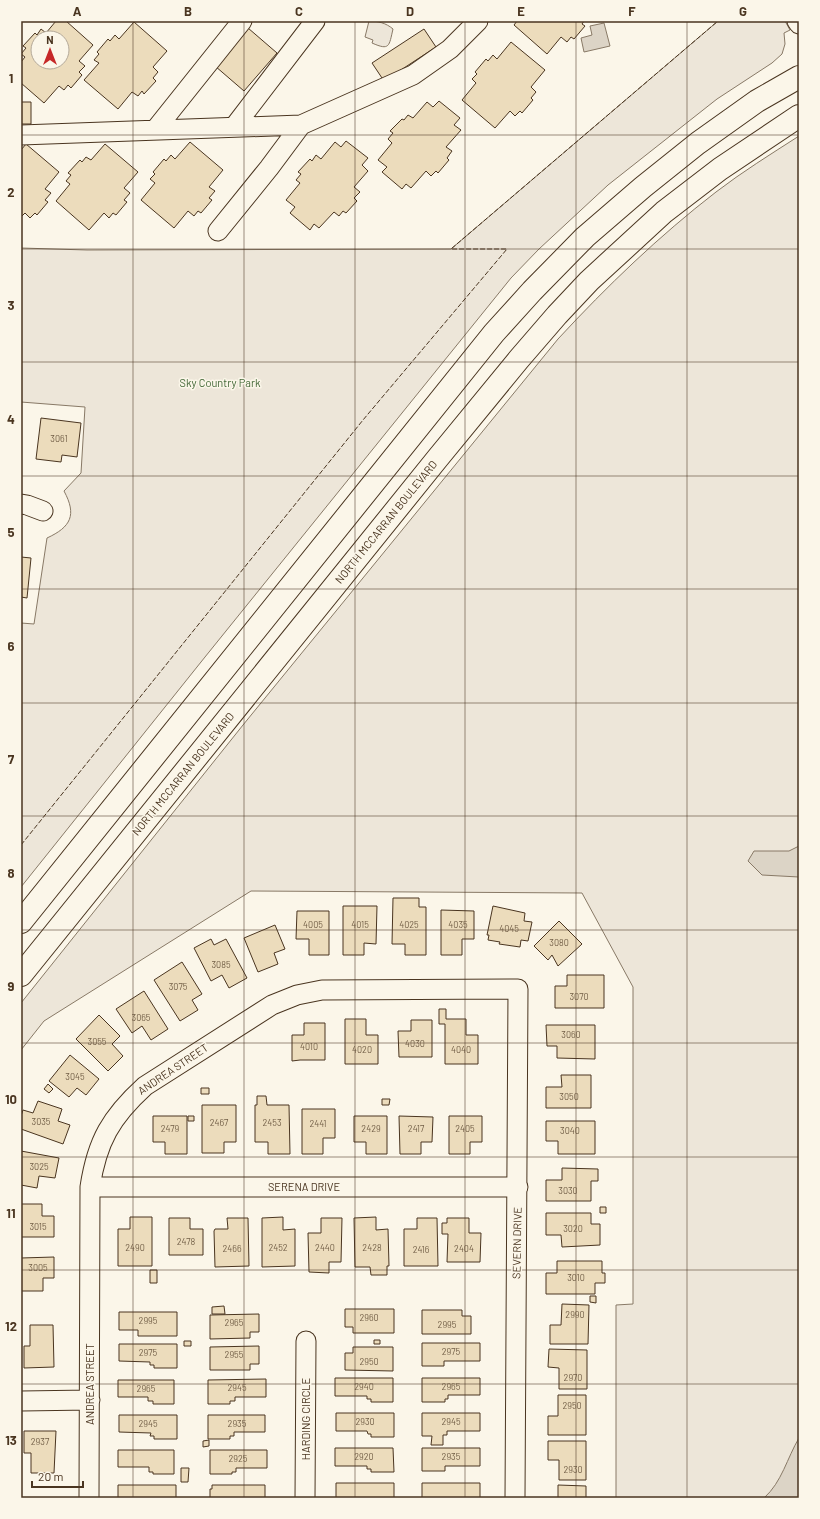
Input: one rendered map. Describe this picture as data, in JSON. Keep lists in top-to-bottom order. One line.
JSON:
{"streets":{"main road":["NORTH MCCARRAN BOULEVARD"],"street":["ANDREA STREET","SERENA DRIVE","SEVERN DRIVE","HARDING CIRCLE"]},"crossings":[["ANDREA STREET","SERENA DRIVE"],["ANDREA STREET","SEVERN DRIVE"],["SERENA DRIVE","SEVERN DRIVE"]],"parks":["Sky Country Park"],"house_numbers":["3061","4005","4015","4025","4035","4045","3080","3085","3075","3070","3065","3060","3055","4030","4010","4020","4040","3045","3050","3035","2467","2453","2441","2479","2429","2417","2405","3040","3025","3030","3015","3020","2478","2490","2452","2440","2428","2466","2404","2416","3005","3010","2990","2960","2995","2965","2995","2975","2975","2955","2950","2970","2940","2965","2945","2965","2950","2930","2945","2945","2935","2937","2920","2935","2925","2930"],"scale_bar":"20 m","north":"top","grid":{"columns":["A","B","C","D","E","F","G"],"rows":["1","2","3","4","5","6","7","8","9","10","11","12","13"]}}
